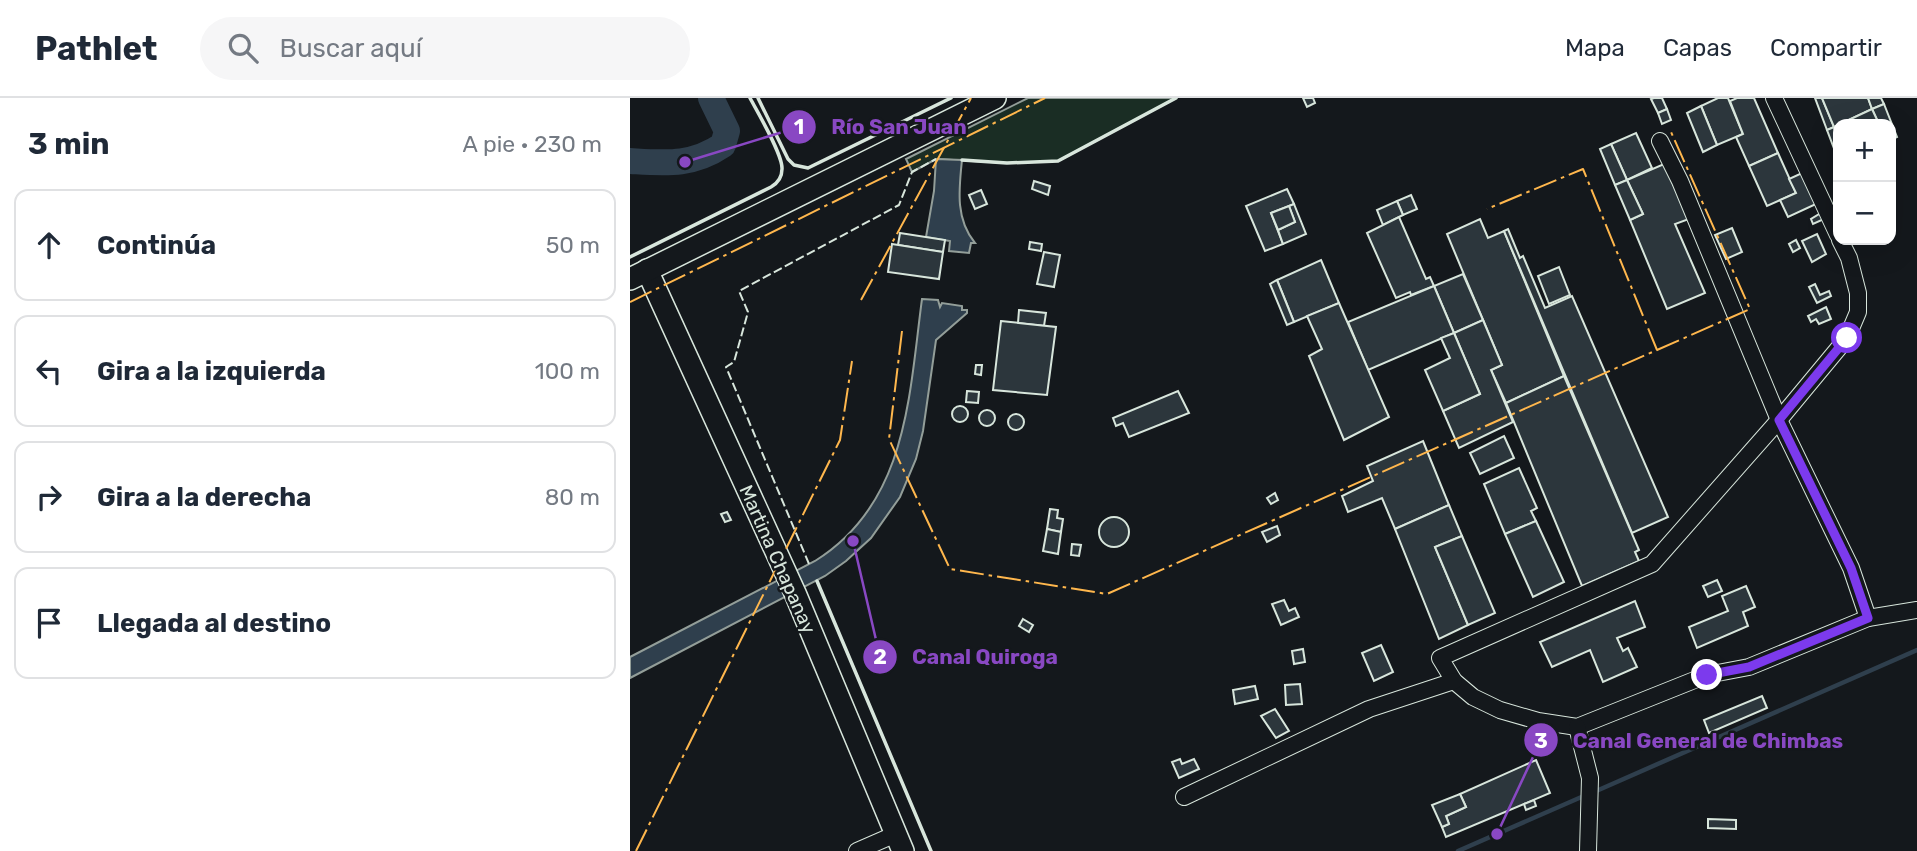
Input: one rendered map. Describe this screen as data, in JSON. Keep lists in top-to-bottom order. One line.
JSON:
{"streets":{"main road":["Martina Chapanay"]},"places":["Río San Juan","Canal Quiroga","Canal General de Chimbas"],"page":{"header":"Pathlet","search":"Buscar aquí","nav":["Mapa","Capas","Compartir"],"heading":["3 min","A pie · 230 m"],"map_buttons":["+","−"],"list":[["Continúa","50 m"],["Gira a la izquierda","100 m"],["Gira a la derecha","80 m"],"Llegada al destino"]}}
